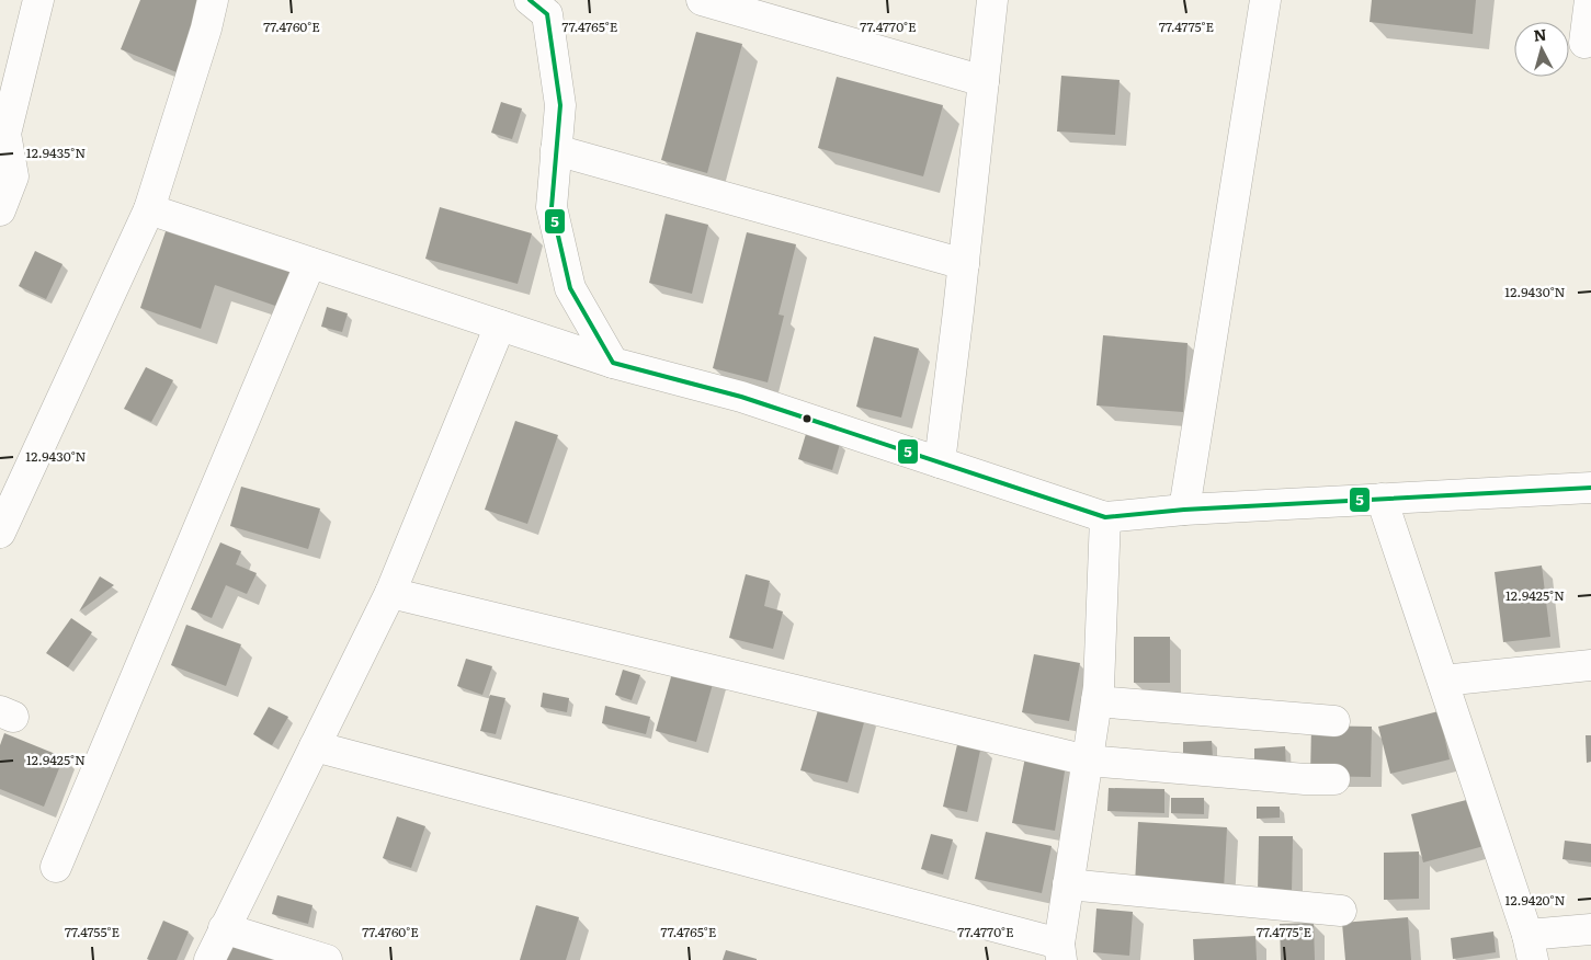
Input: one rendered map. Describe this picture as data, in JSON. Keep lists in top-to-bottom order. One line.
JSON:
{"lines":["transit line 5"],"north":"top","coordinates":["77.4760°E","77.4765°E","77.4770°E","77.4775°E","12.9435°N","12.9430°N","12.9425°N","12.9420°N","77.4755°E"]}
